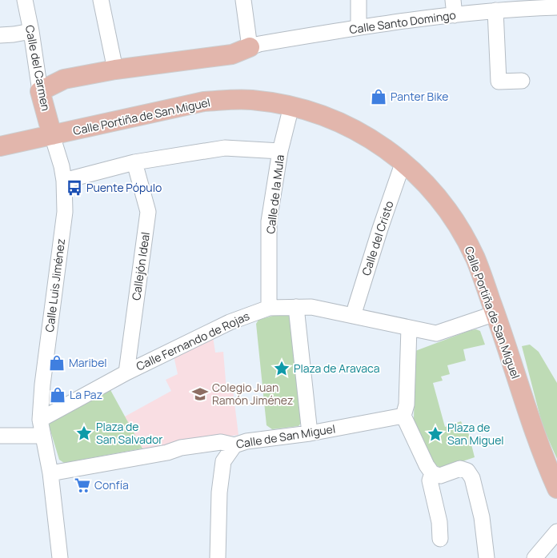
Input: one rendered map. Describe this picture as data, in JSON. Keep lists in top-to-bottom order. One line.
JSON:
{"streets":{"main road":["Calle del Carmen","Calle Portiña de San Miguel"],"street":["Calle Santo Domingo","Calle de la Mula","Calle del Cristo","Callejón Ideal","Calle Luis Jiménez","Calle Fernando de Rojas","Calle de San Miguel"]},"crossings":[["Calle del Carmen","Calle Portiña de San Miguel"],["Calle del Carmen","Calle Luis Jiménez"],["Calle Portiña de San Miguel","Calle de la Mula"],["Calle Portiña de San Miguel","Calle del Cristo"],["Calle Portiña de San Miguel","Calle Luis Jiménez"],["Calle Portiña de San Miguel","Calle Fernando de Rojas"],["Calle de la Mula","Calle Fernando de Rojas"],["Calle del Cristo","Calle Fernando de Rojas"],["Callejón Ideal","Calle Fernando de Rojas"],["Calle Luis Jiménez","Calle Fernando de Rojas"],["Calle Luis Jiménez","Calle de San Miguel"]],"places":{"shop":["Panter Bike","Maribel","La Paz"],"bus stop":["Puente Pópulo"],"place":["Plaza de Aravaca","Plaza de San Salvador","Plaza de San Miguel"],"school or university":["Colegio Juan Ramón Jiménez"],"supermarket":["Confía"]}}
